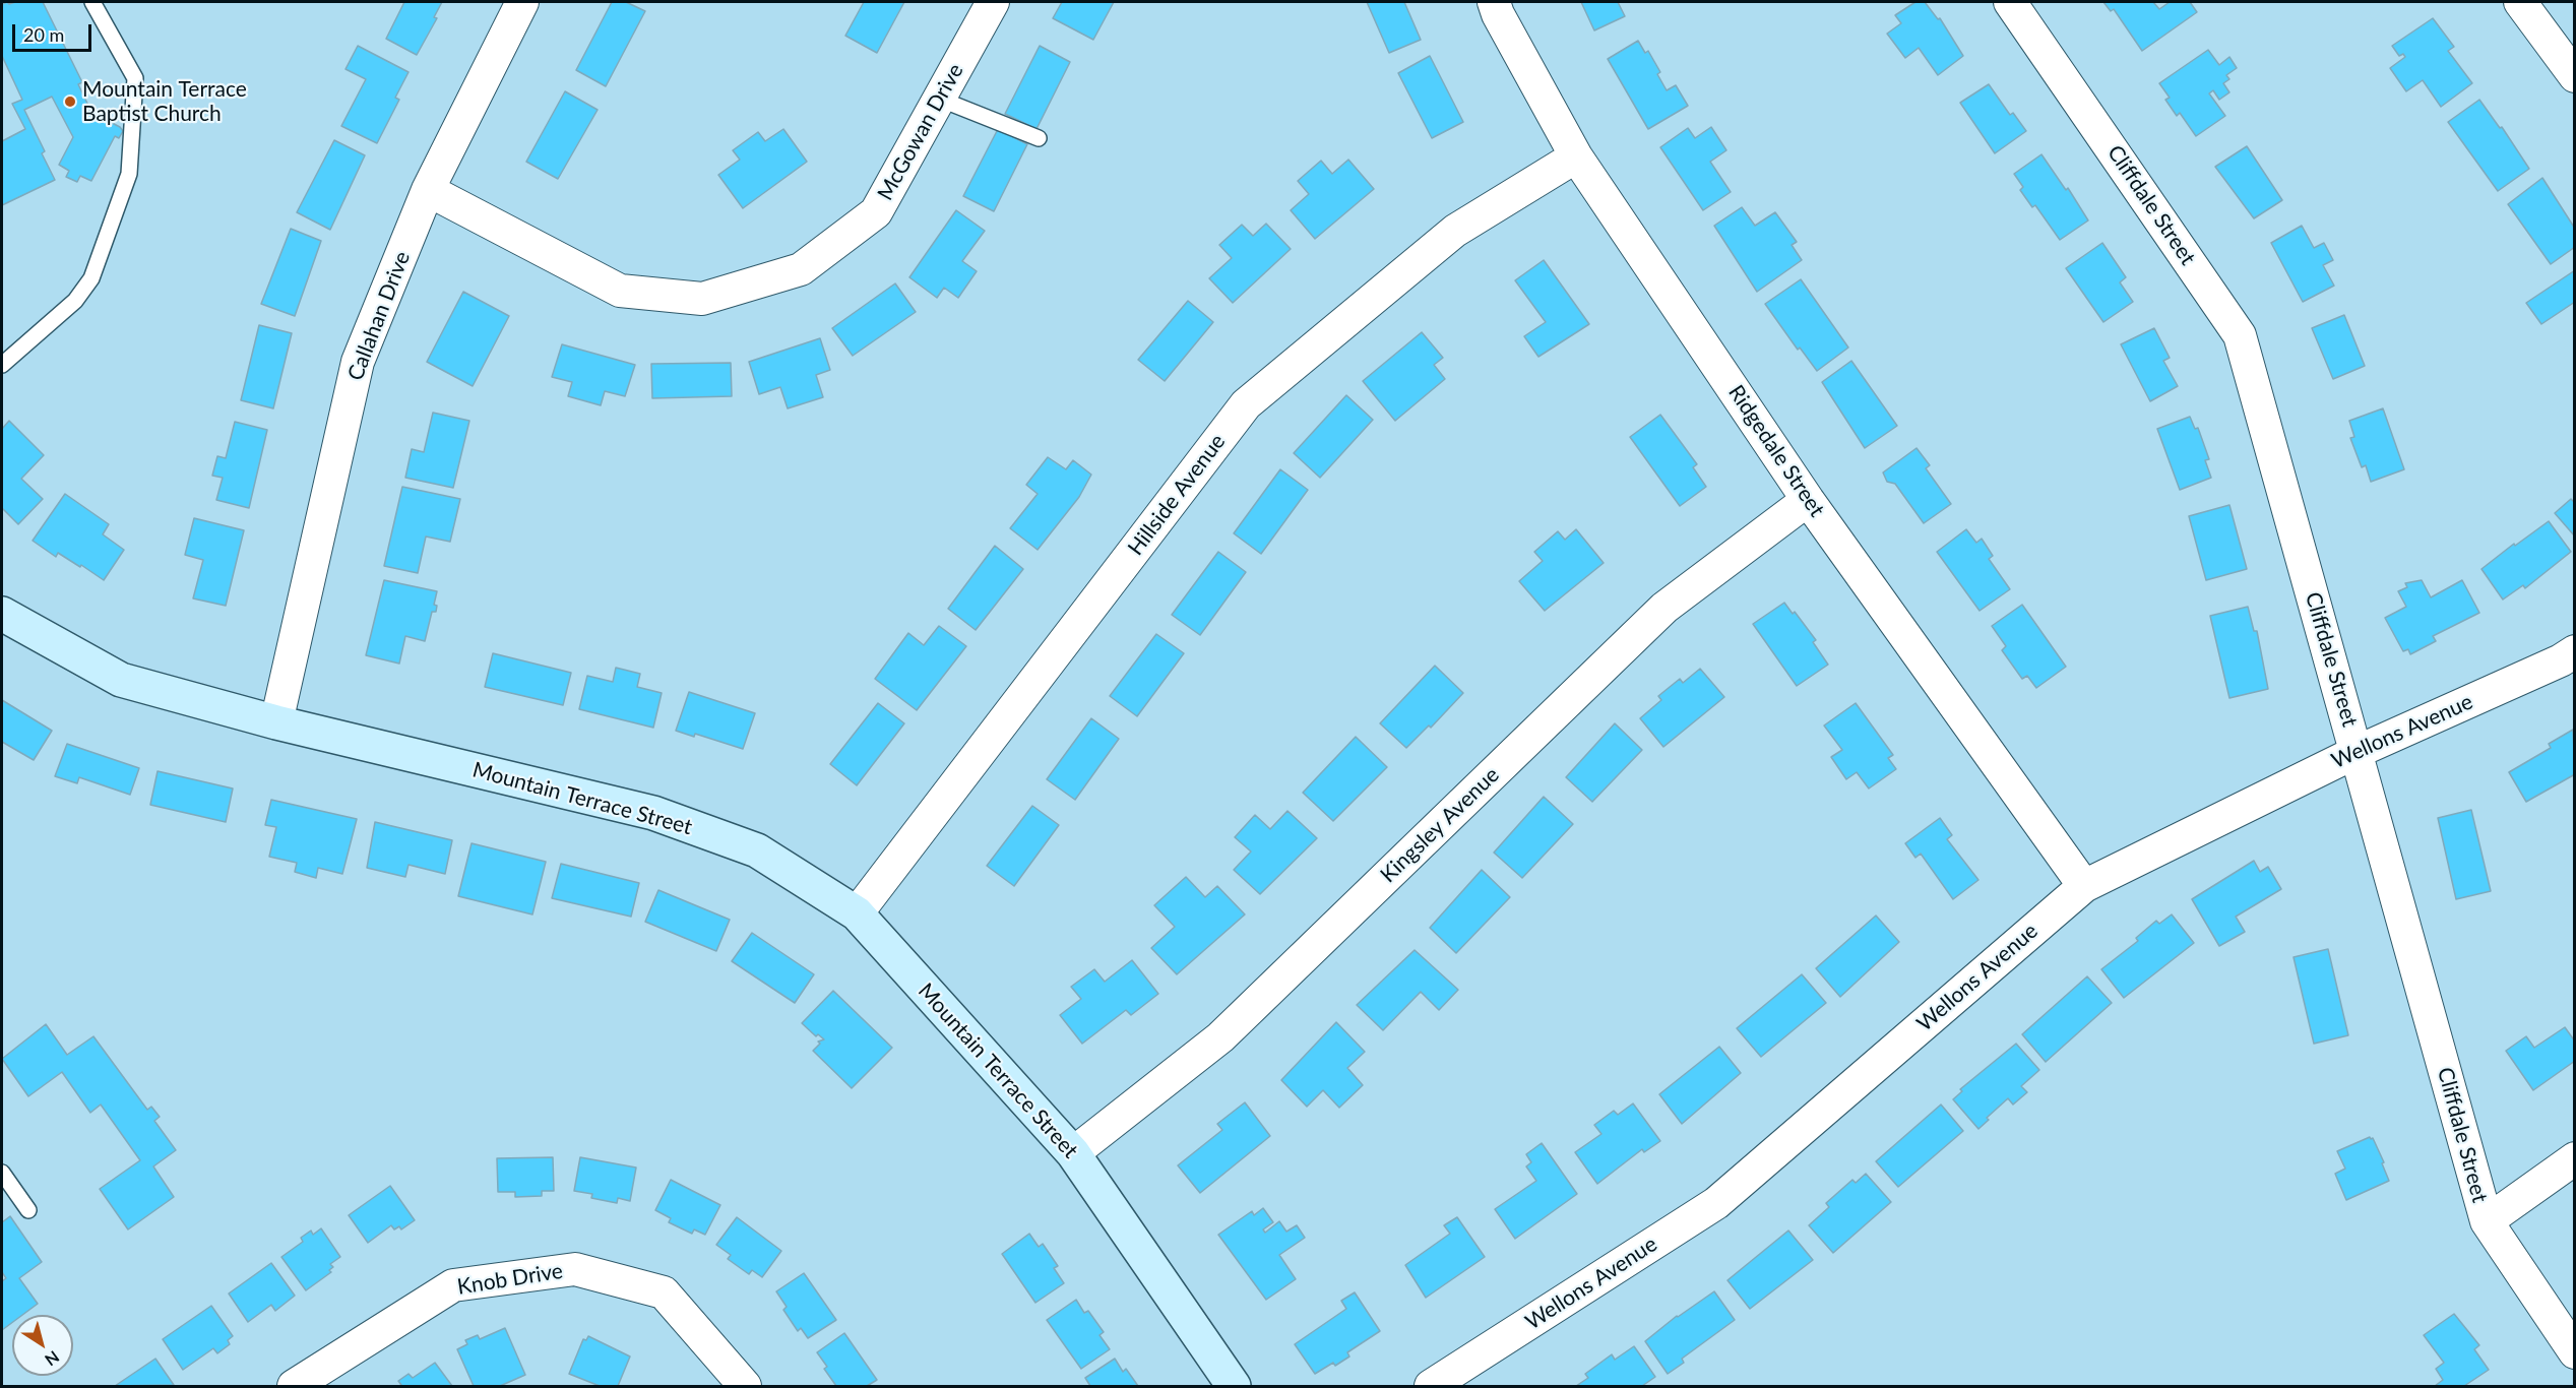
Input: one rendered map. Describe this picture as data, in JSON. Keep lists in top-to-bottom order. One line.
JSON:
{"streets":{"street":["McGowan Drive","Cliffdale Street","Callahan Drive","Ridgedale Street","Hillside Avenue","Wellons Avenue","Mountain Terrace Street","Kingsley Avenue","Knob Drive"]},"crossings":[["McGowan Drive","Callahan Drive"],["Cliffdale Street","Wellons Avenue"],["Callahan Drive","Mountain Terrace Street"],["Ridgedale Street","Hillside Avenue"],["Ridgedale Street","Wellons Avenue"],["Ridgedale Street","Kingsley Avenue"],["Hillside Avenue","Mountain Terrace Street"],["Mountain Terrace Street","Kingsley Avenue"]],"places":["Mountain Terrace Baptist Church"],"scale_bar":"20 m","north":"bottom right"}
